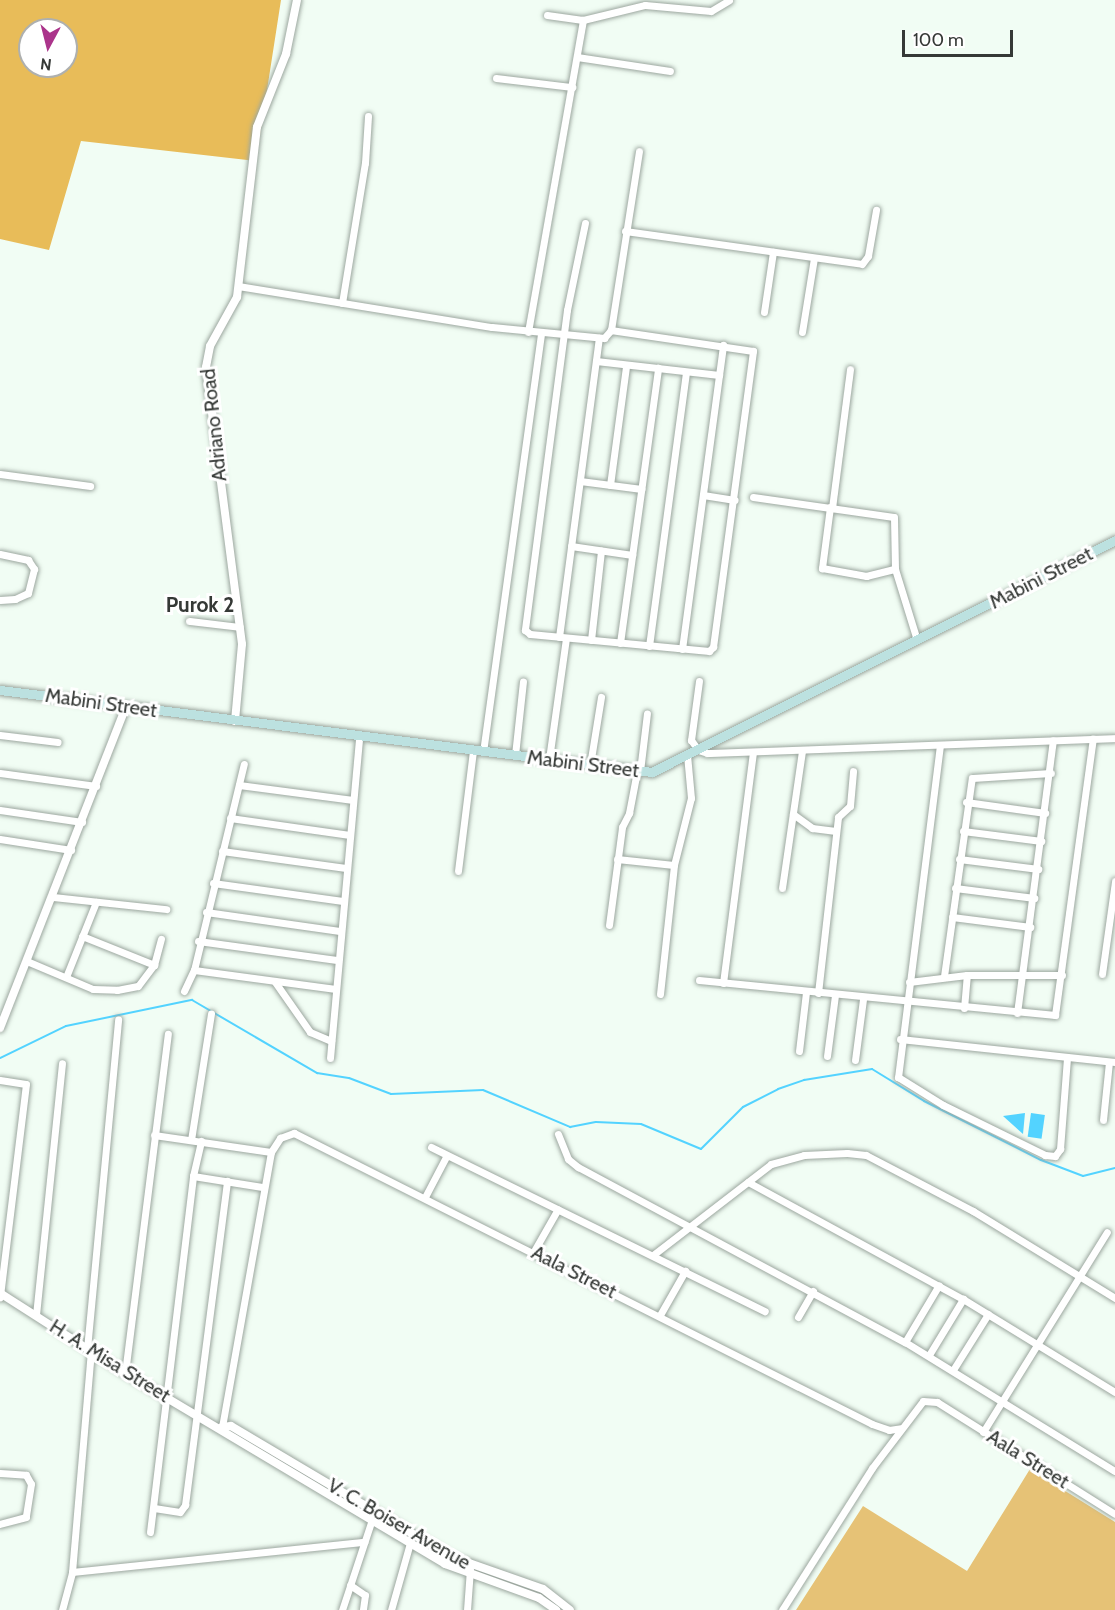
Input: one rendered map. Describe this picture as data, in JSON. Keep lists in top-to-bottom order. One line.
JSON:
{"streets":{"main road":["Mabini Street"],"street":["Adriano Road","Aala Street","H. A. Misa Street","V. C. Boiser Avenue"]},"crossings":[["Adriano Road","Mabini Street"],["H. A. Misa Street","V. C. Boiser Avenue"]],"districts":["Purok 2"],"scale_bar":"100 m","north":"bottom"}
